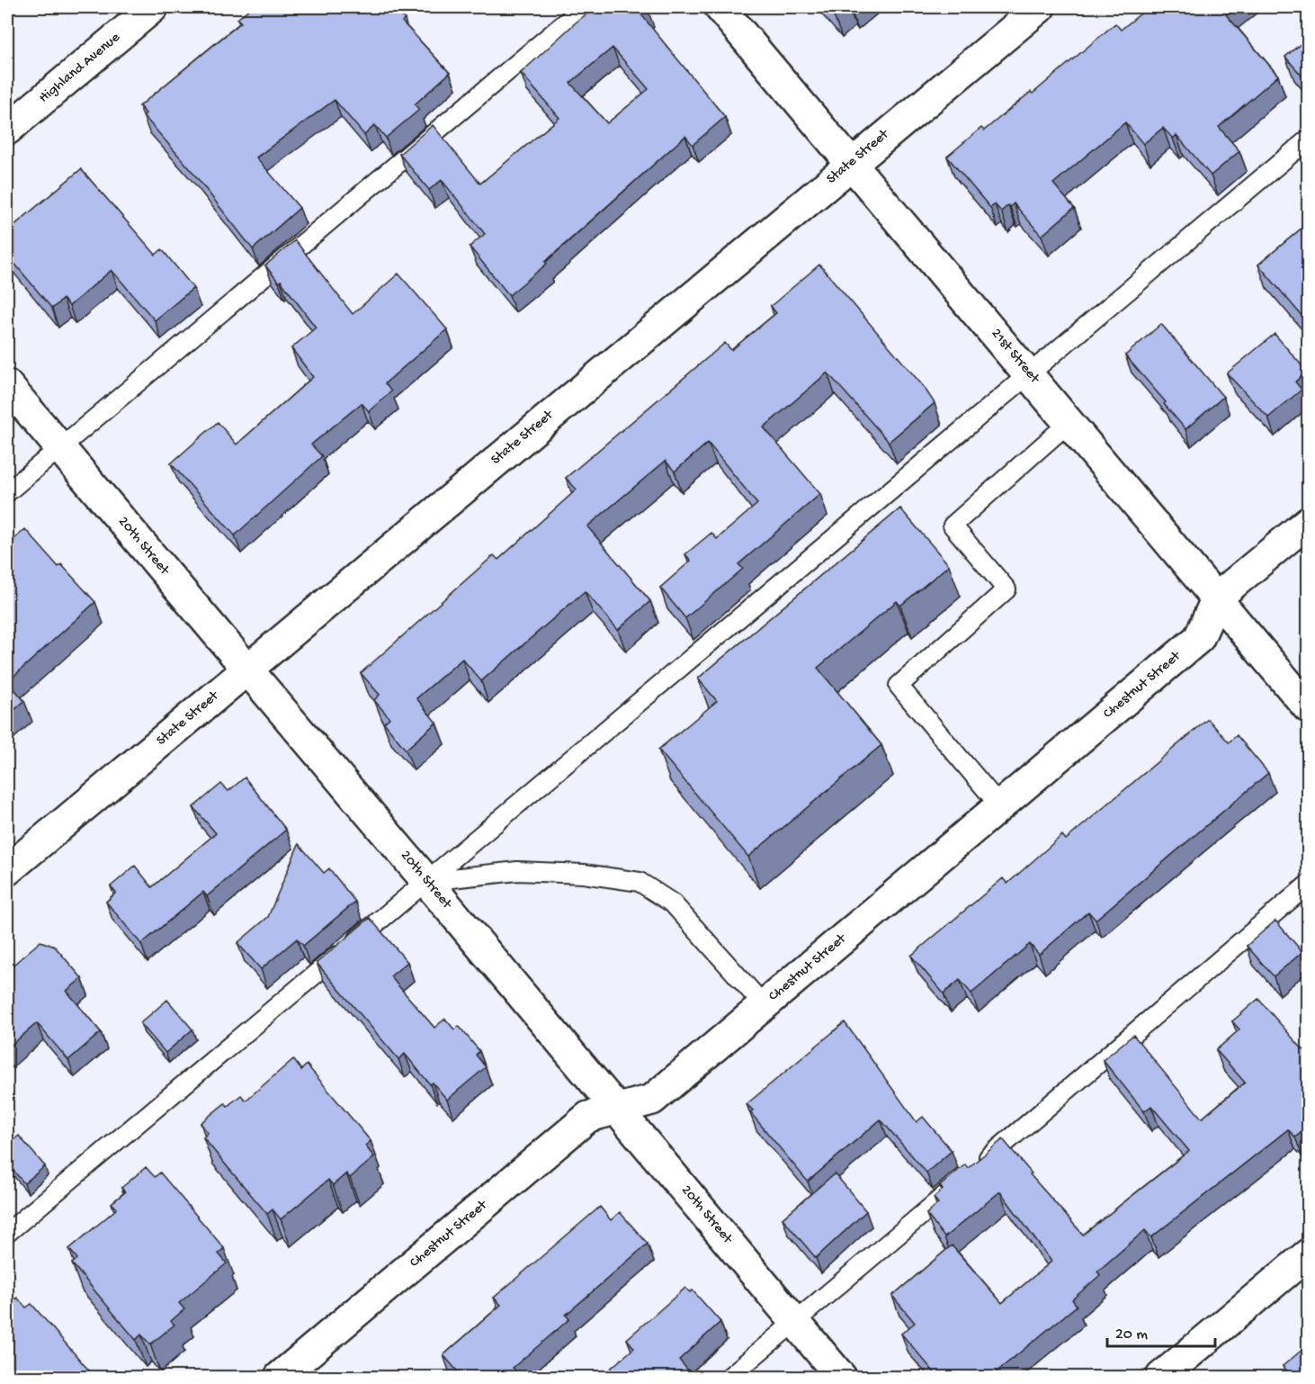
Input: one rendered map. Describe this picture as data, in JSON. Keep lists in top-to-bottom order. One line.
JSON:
{"streets":{"street":["Highland Avenue","State Street","21st Street","20th Street","Chestnut Street"]},"crossings":[["State Street","21st Street"],["State Street","20th Street"],["21st Street","Chestnut Street"],["20th Street","Chestnut Street"]],"scale_bar":"20 m"}
